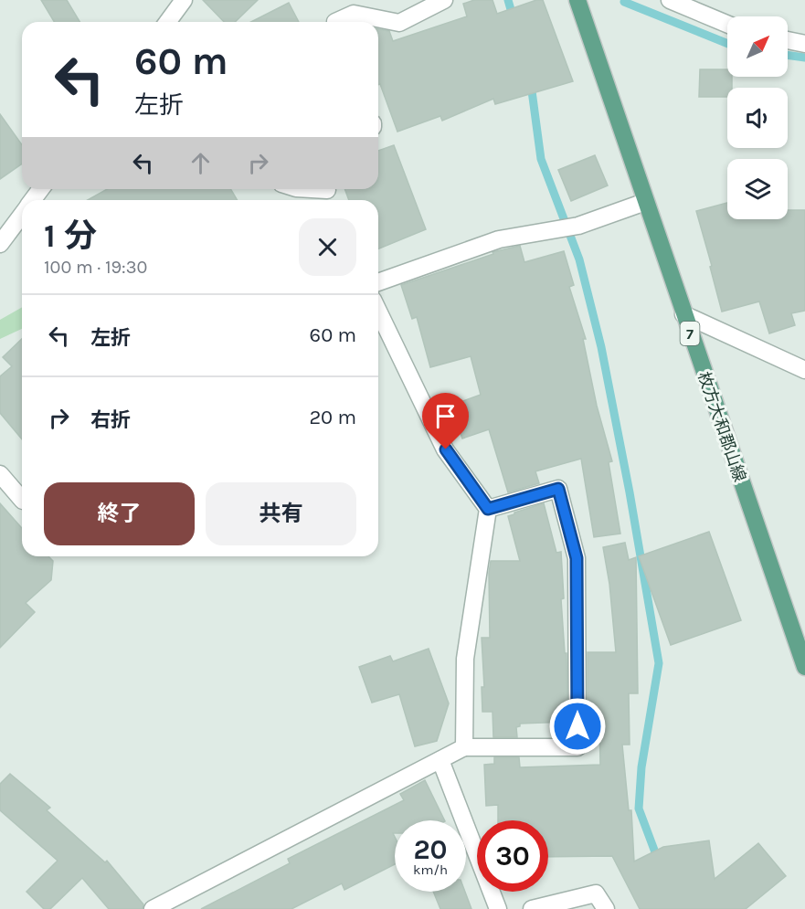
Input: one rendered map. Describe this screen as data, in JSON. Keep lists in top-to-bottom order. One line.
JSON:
{"streets":{"main road":["7","枚方大和郡山線"]},"north":"top right","page":{"turn":["60 m","左折"],"heading":["1 分","100 m · 19:30"],"list":[{"name":"左折","value":"60 m"},{"name":"右折","value":"20 m"}],"buttons":["終了","共有"],"speed":"20 km/h","limit":"30"}}
